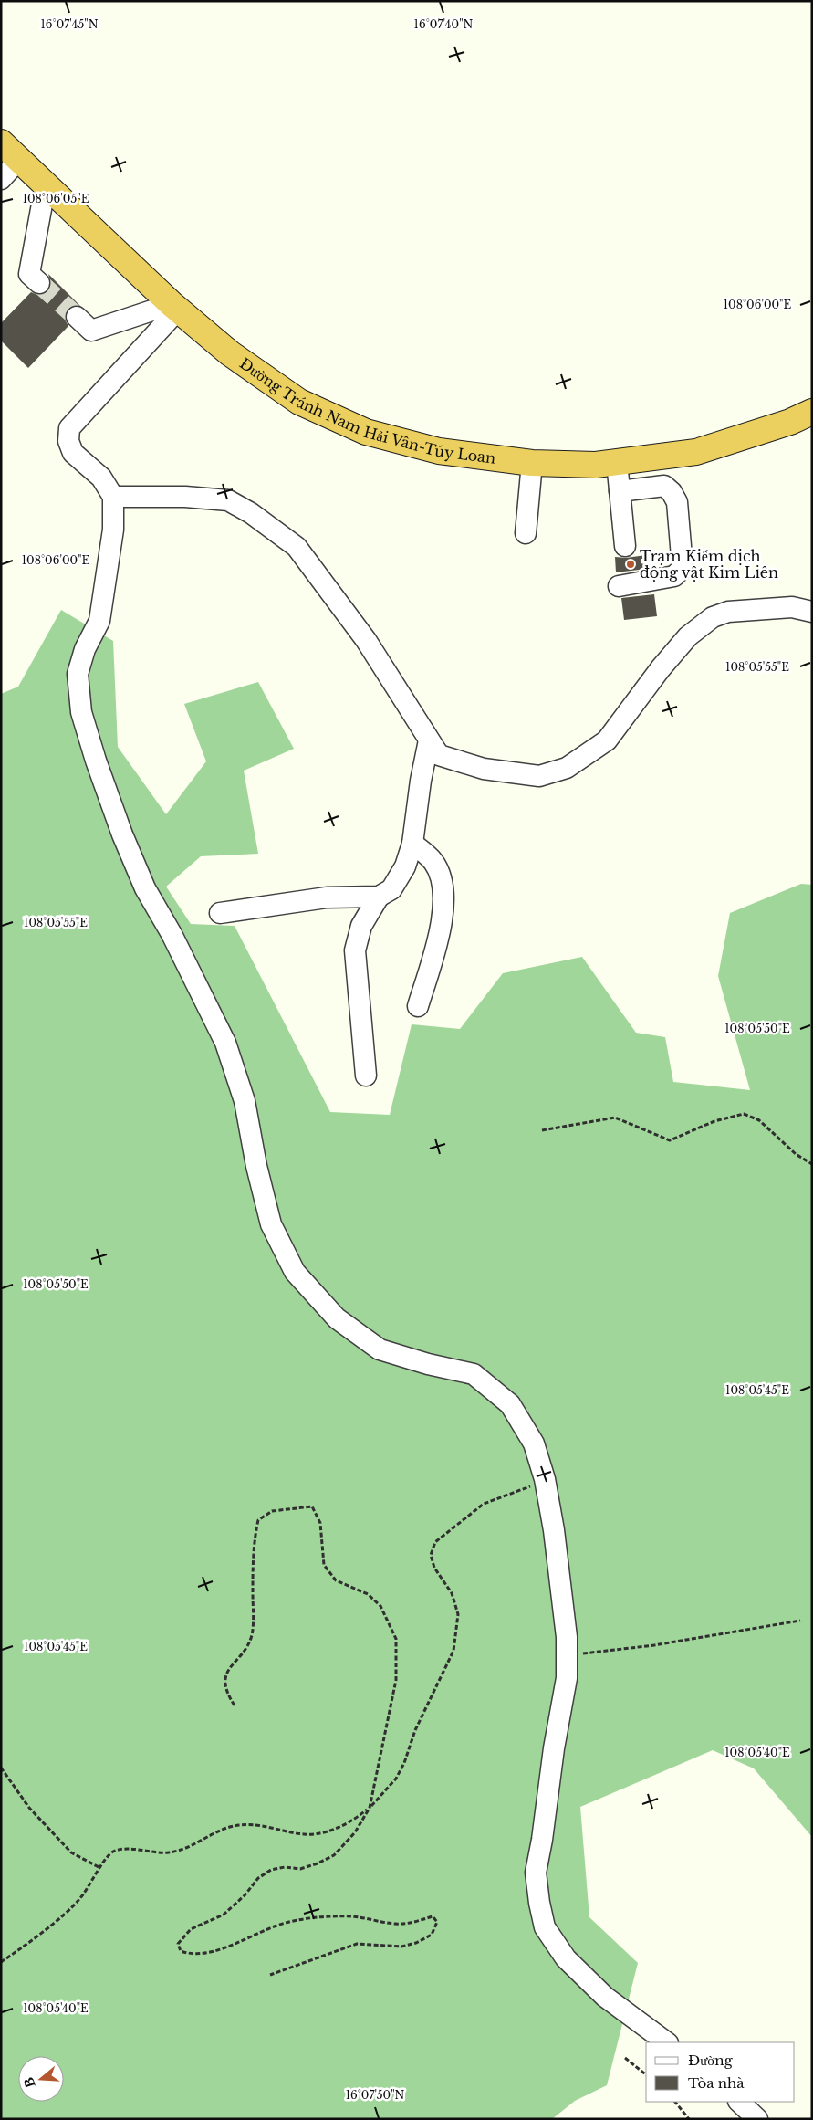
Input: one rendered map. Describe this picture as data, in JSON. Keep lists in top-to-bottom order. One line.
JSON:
{"streets":{"highway":["Đường Tránh Nam Hải Vân-Túy Loan"]},"places":["Trạm Kiểm dịch động vật Kim Liên"],"legend":["Đường","Tòa nhà"],"north":"left","coordinates":["16°07'45\"N","16°07'40\"N","108°06'05\"E","108°06'00\"E","108°05'55\"E","108°05'50\"E","108°05'45\"E","108°05'40\"E","16°07'50\"N"]}
